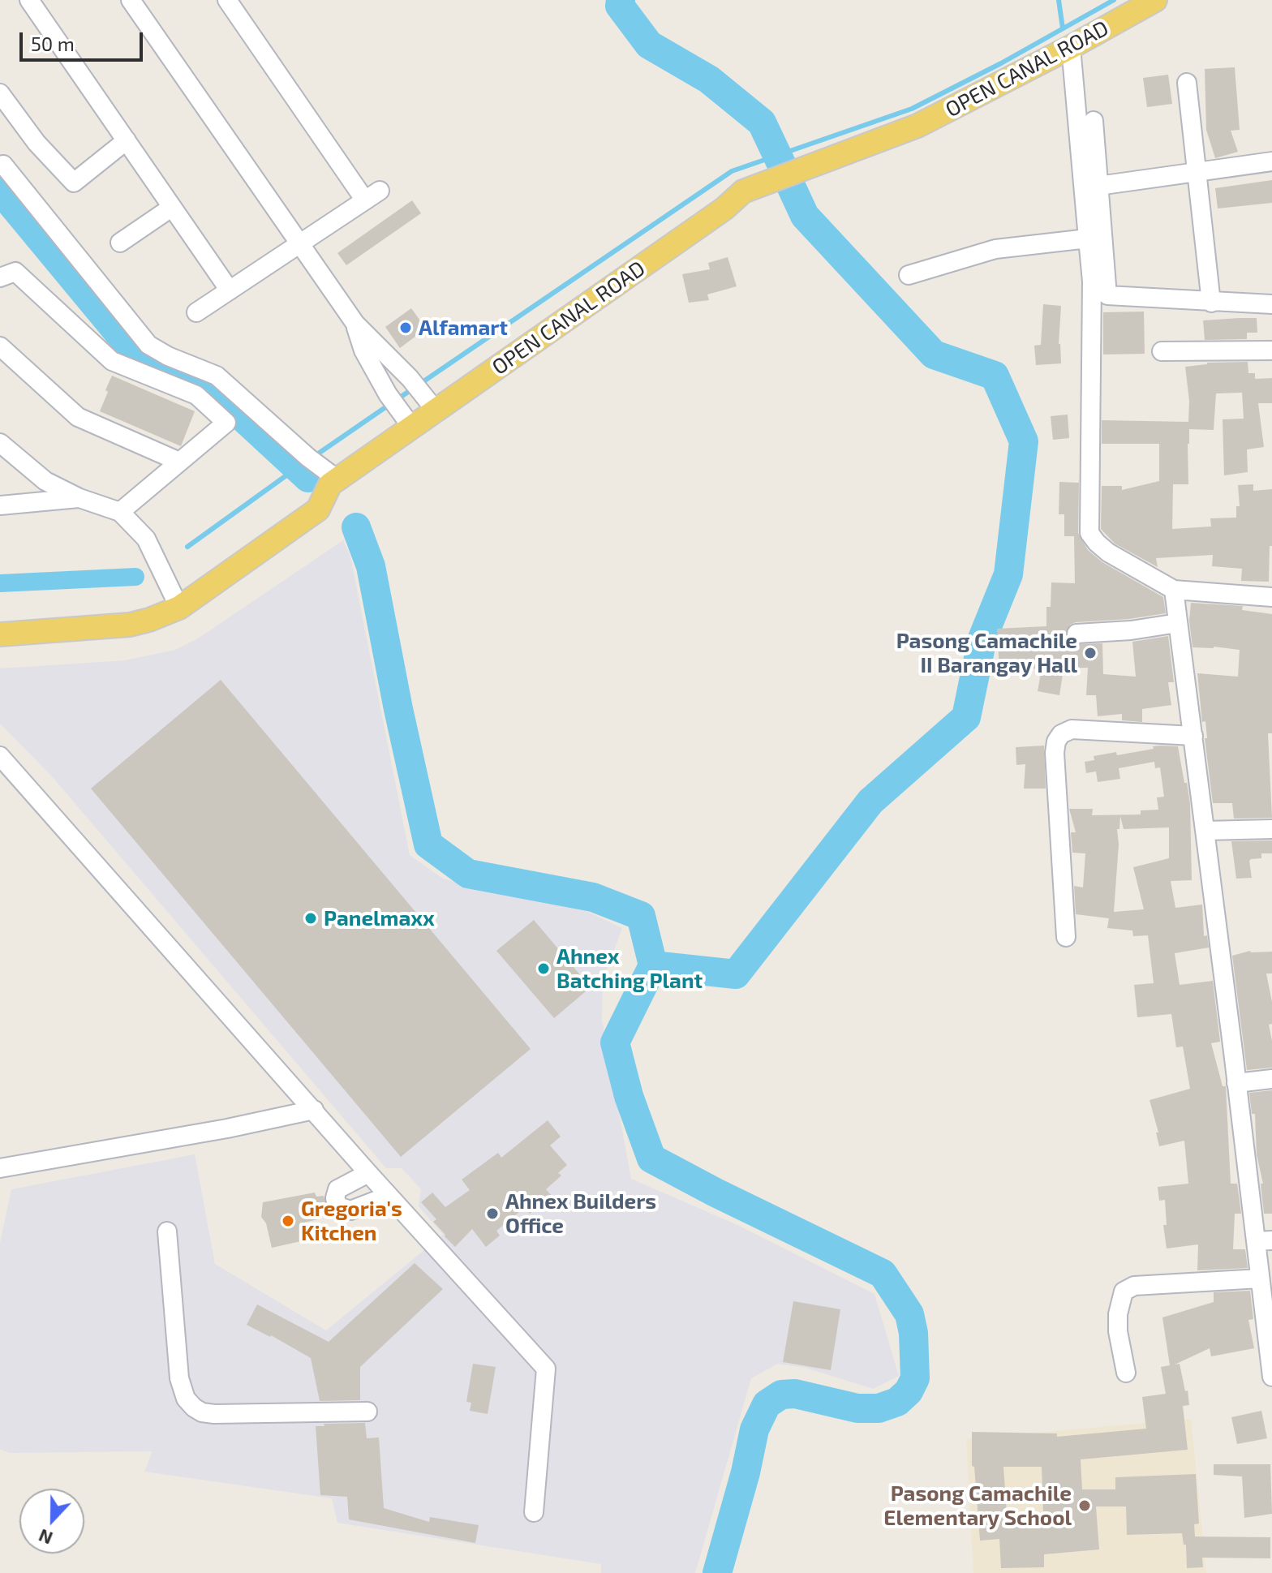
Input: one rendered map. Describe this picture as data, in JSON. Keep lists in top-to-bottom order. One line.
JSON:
{"streets":{"main road":["OPEN CANAL ROAD"]},"places":["Alfamart","Pasong Camachile II Barangay Hall","Panelmaxx","Ahnex Batching Plant","Ahnex Builders Office","Gregoria's Kitchen","Pasong Camachile Elementary School"],"scale_bar":"50 m","north":"bottom"}
